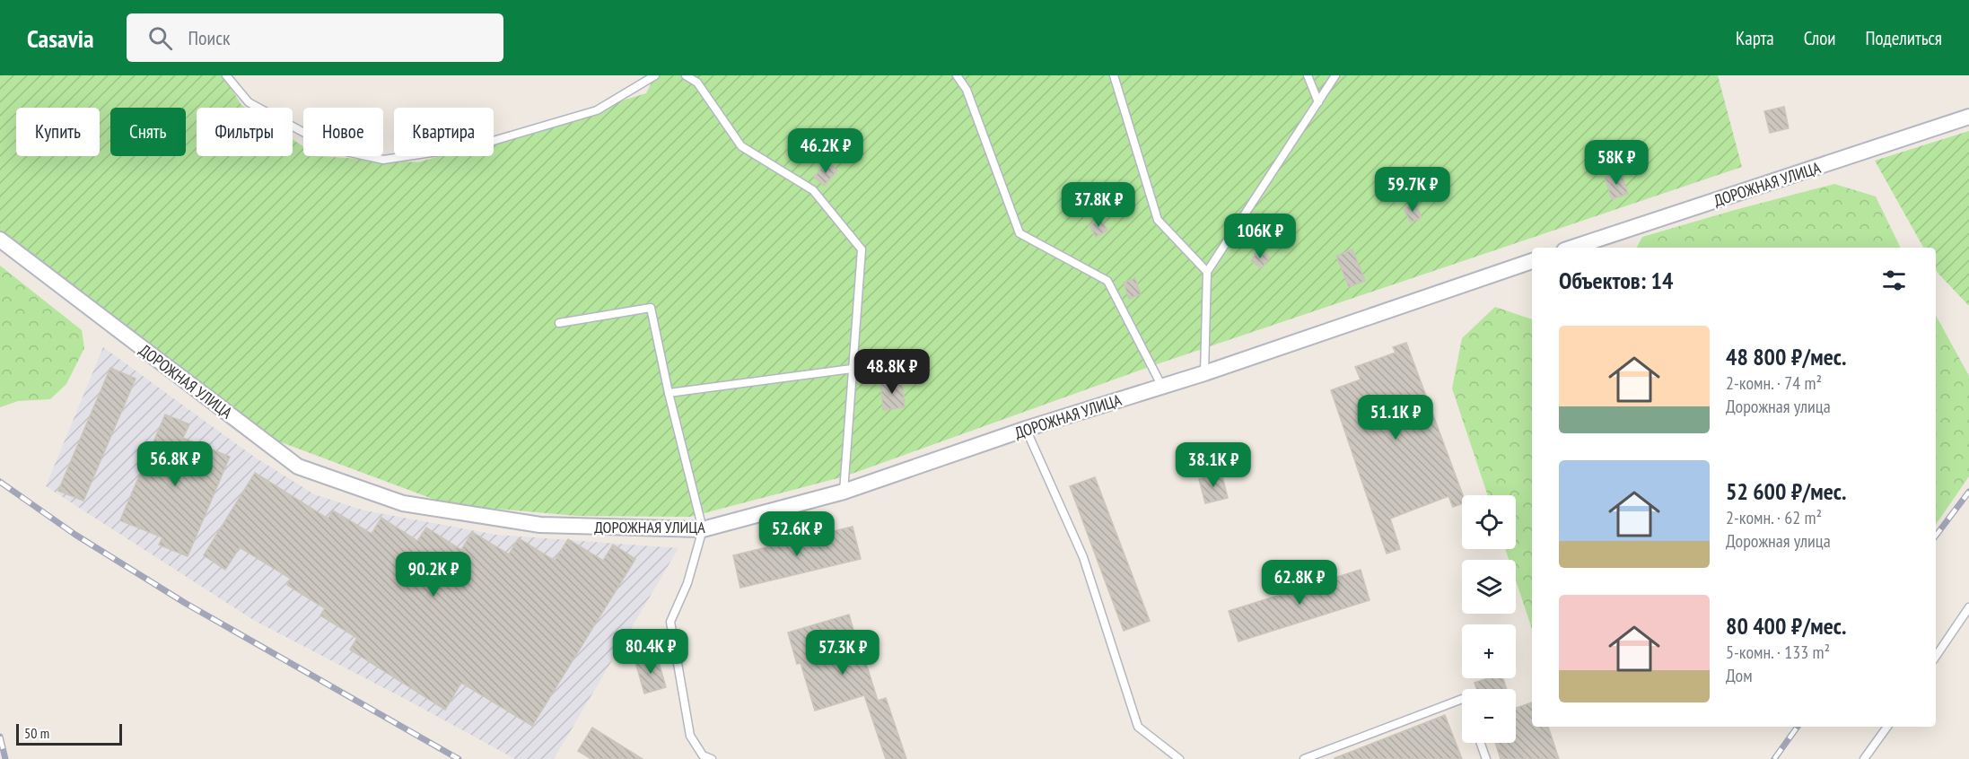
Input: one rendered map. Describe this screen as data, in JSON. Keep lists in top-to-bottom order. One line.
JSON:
{"streets":{"street":["ДОРОЖНАЯ УЛИЦА"]},"scale_bar":"50 m","page":{"header":"Casavia","search":"Поиск","nav":["Карта","Слои","Поделиться"],"chip":["Купить","Снять","Фильтры","Новое","Квартира"],"price":["46.2K ₽","58K ₽","59.7K ₽","37.8K ₽","106K ₽","48.8K ₽","51.1K ₽","56.8K ₽","38.1K ₽","52.6K ₽","90.2K ₽","62.8K ₽","80.4K ₽","57.3K ₽"],"heading":"Объектов: 14","list":[{"name":"48 800 ₽/мес.","note":"2-комн. · 74 m² · Дорожная улица"},{"name":"52 600 ₽/мес.","note":"2-комн. · 62 m² · Дорожная улица"},{"name":"80 400 ₽/мес.","note":"5-комн. · 133 m² · Дом"}],"map_buttons":["+","−"],"scale":"50 m"}}
